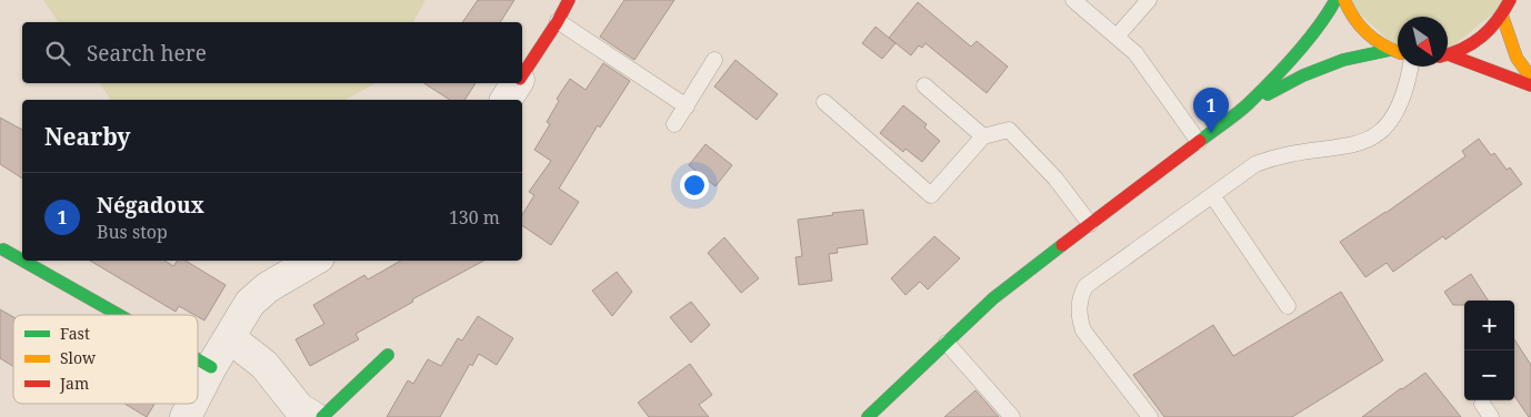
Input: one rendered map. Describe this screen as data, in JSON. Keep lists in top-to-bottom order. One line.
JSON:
{"legend":["Fast","Slow","Jam"],"north":"bottom right","page":{"search":"Search here","pins":"1","heading":"Nearby","list":[{"mark":"1","name":"Négadoux","note":"Bus stop","value":"130 m"}],"map_buttons":["+","−"]}}
